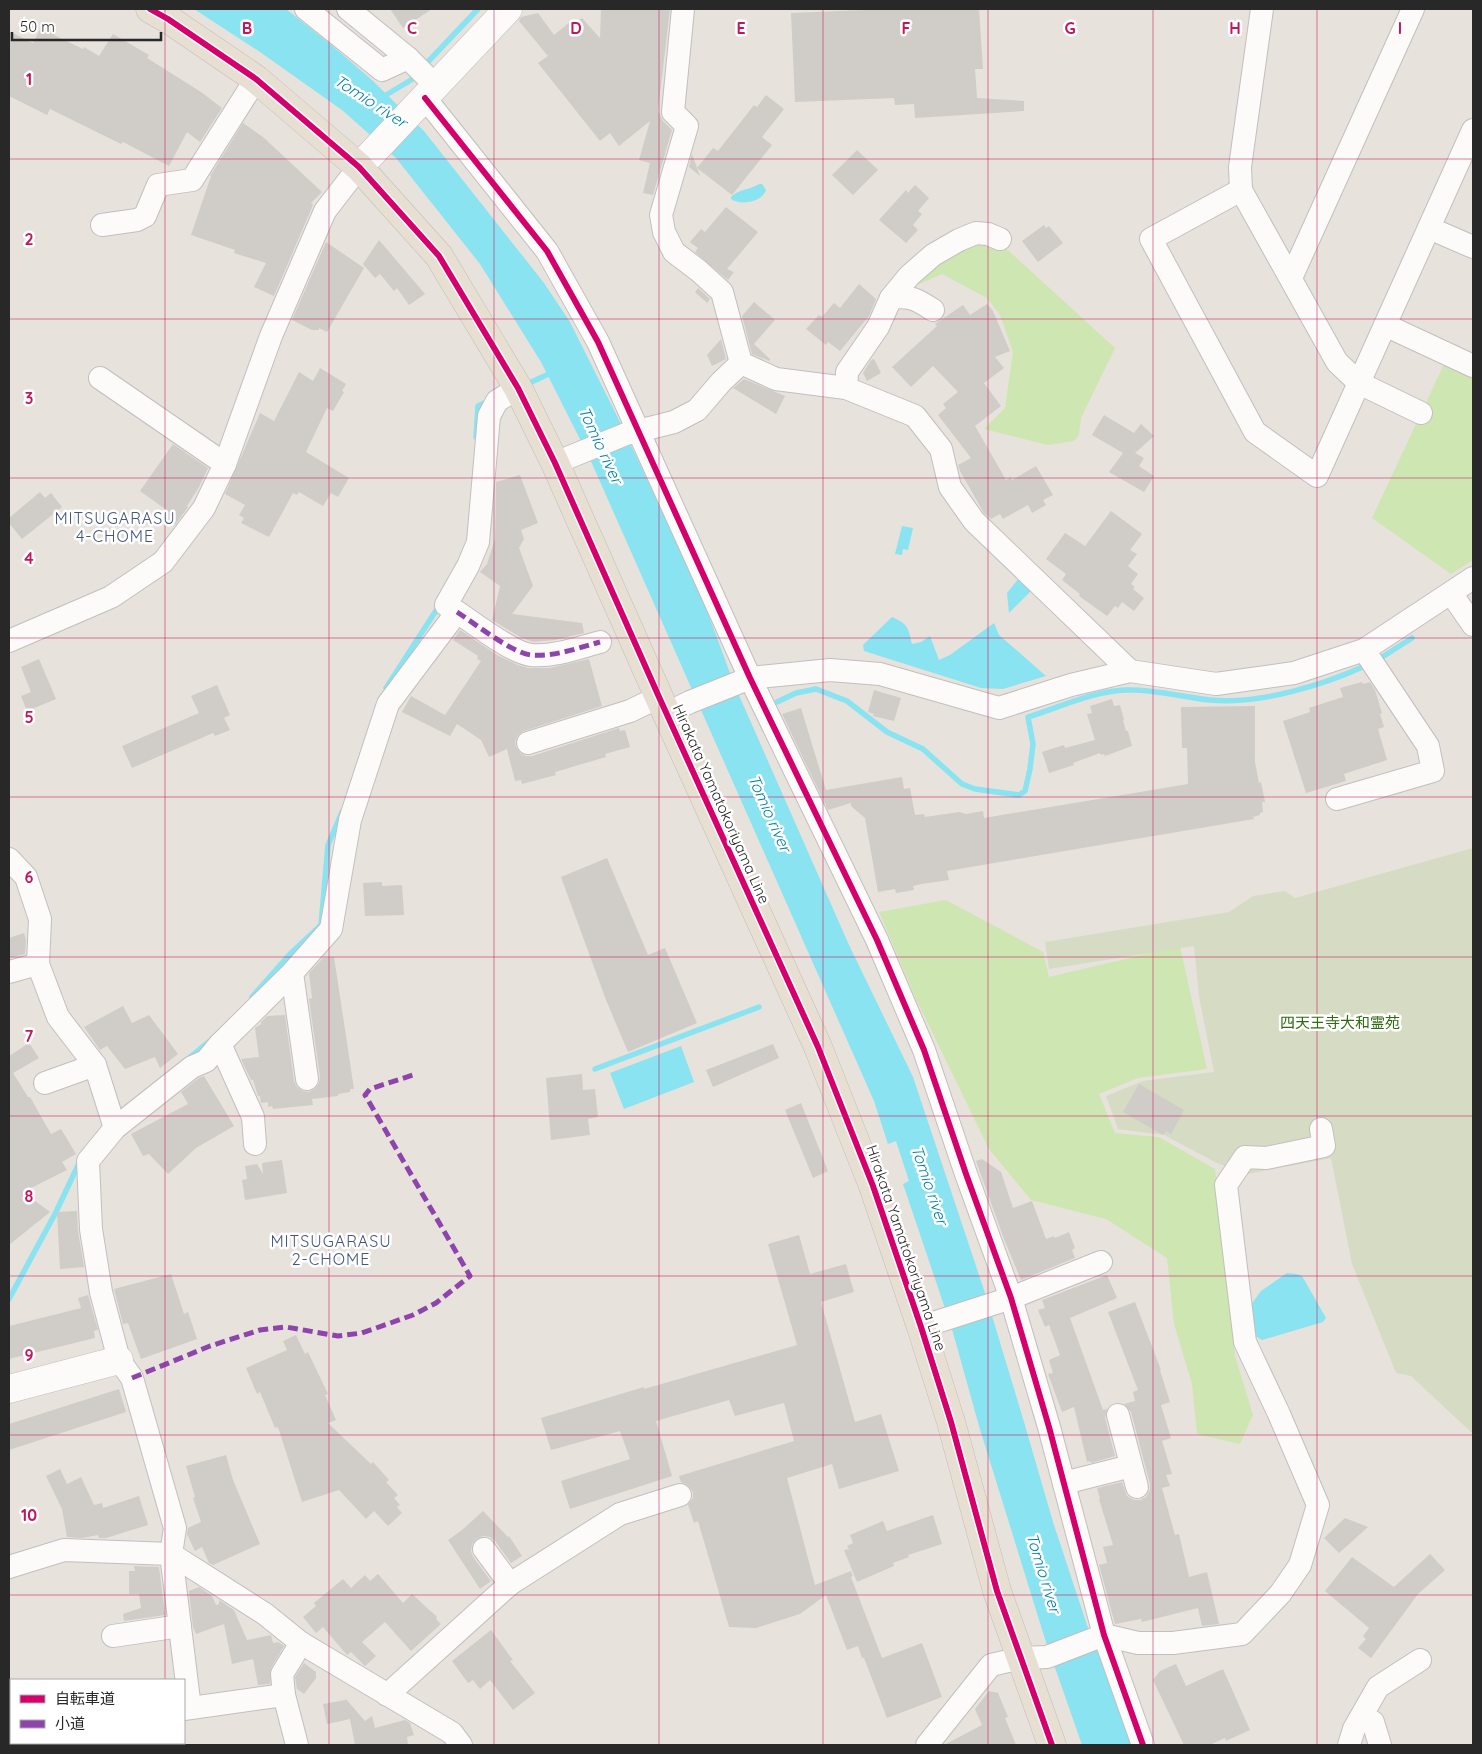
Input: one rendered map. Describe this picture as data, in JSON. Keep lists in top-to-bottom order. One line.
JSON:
{"streets":{"main road":["Hirakata Yamatokoriyama Line"]},"districts":["MITSUGARASU 4-CHOME","MITSUGARASU 2-CHOME"],"water":["Tomio river"],"parks":["四天王寺大和霊苑"],"legend":["自転車道","小道"],"scale_bar":"50 m","grid":{"columns":["B","C","D","E","F","G","H","I"],"rows":["1","2","3","4","5","6","7","8","9","10"]}}
